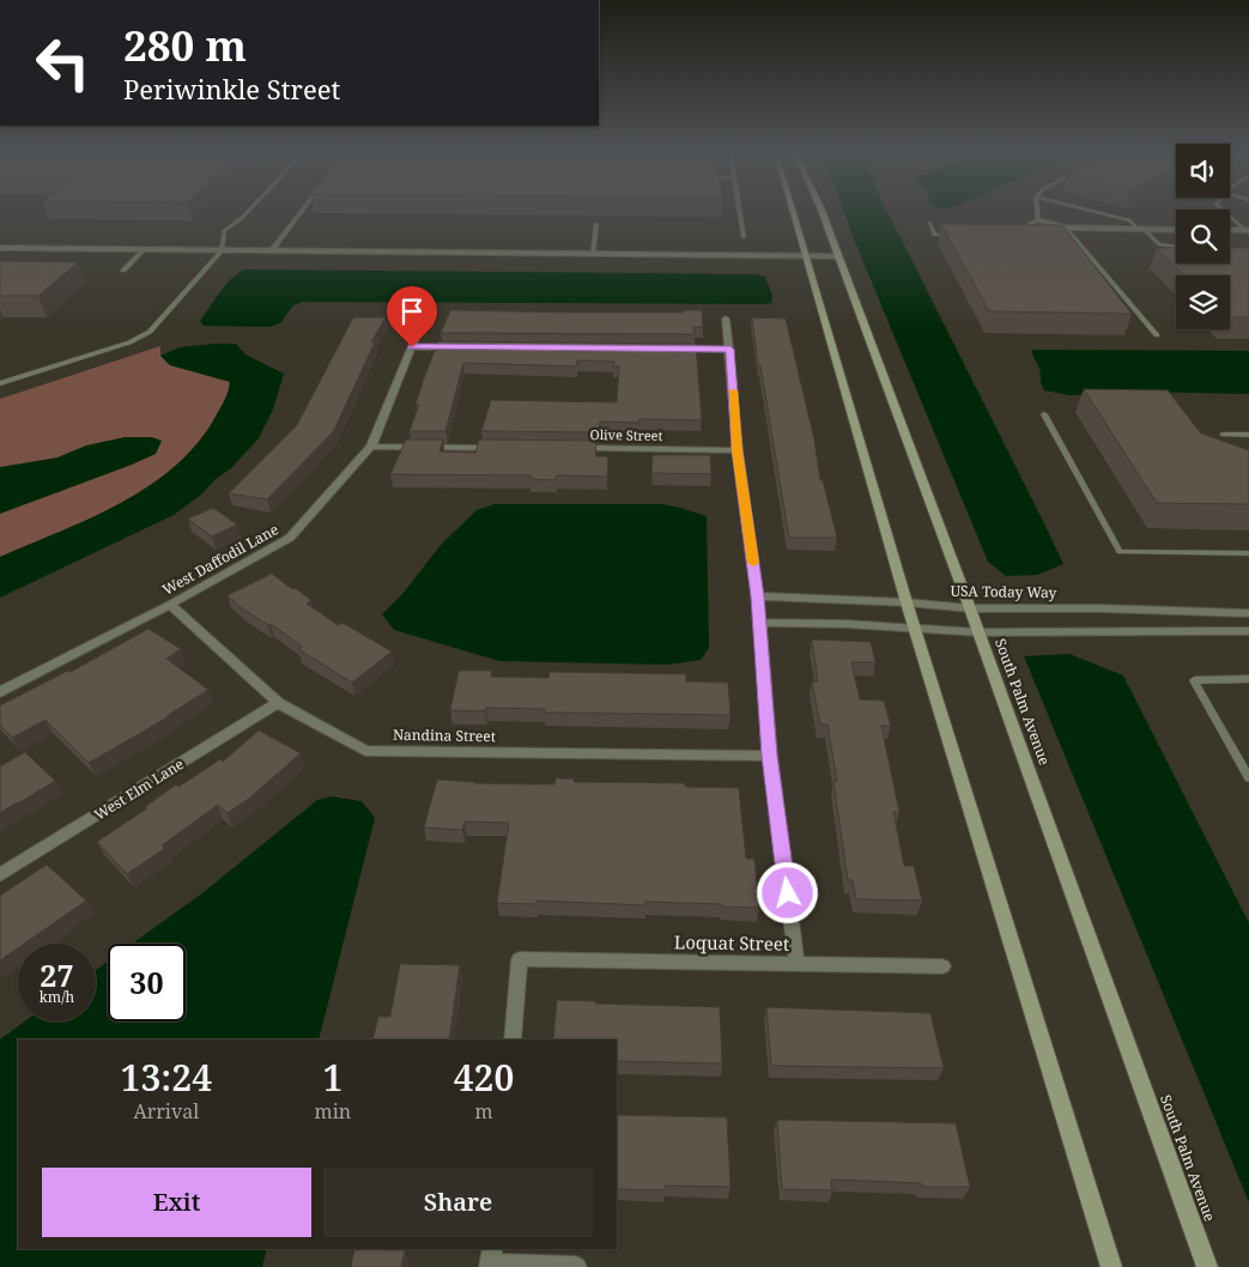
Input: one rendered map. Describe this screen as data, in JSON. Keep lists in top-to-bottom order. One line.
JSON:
{"streets":{"main road":["South Palm Avenue"],"street":["Olive Street","West Daffodil Lane","USA Today Way","Nandina Street","West Elm Lane","Loquat Street"]},"crossings":[["West Daffodil Lane","Nandina Street"],["USA Today Way","South Palm Avenue"],["Nandina Street","West Elm Lane"]],"page":{"turn":["280 m","Periwinkle Street"],"speed":"27 km/h","limit":"30","eta":["13:24","Arrival","1","min","420","m"],"buttons":["Exit","Share"]}}
